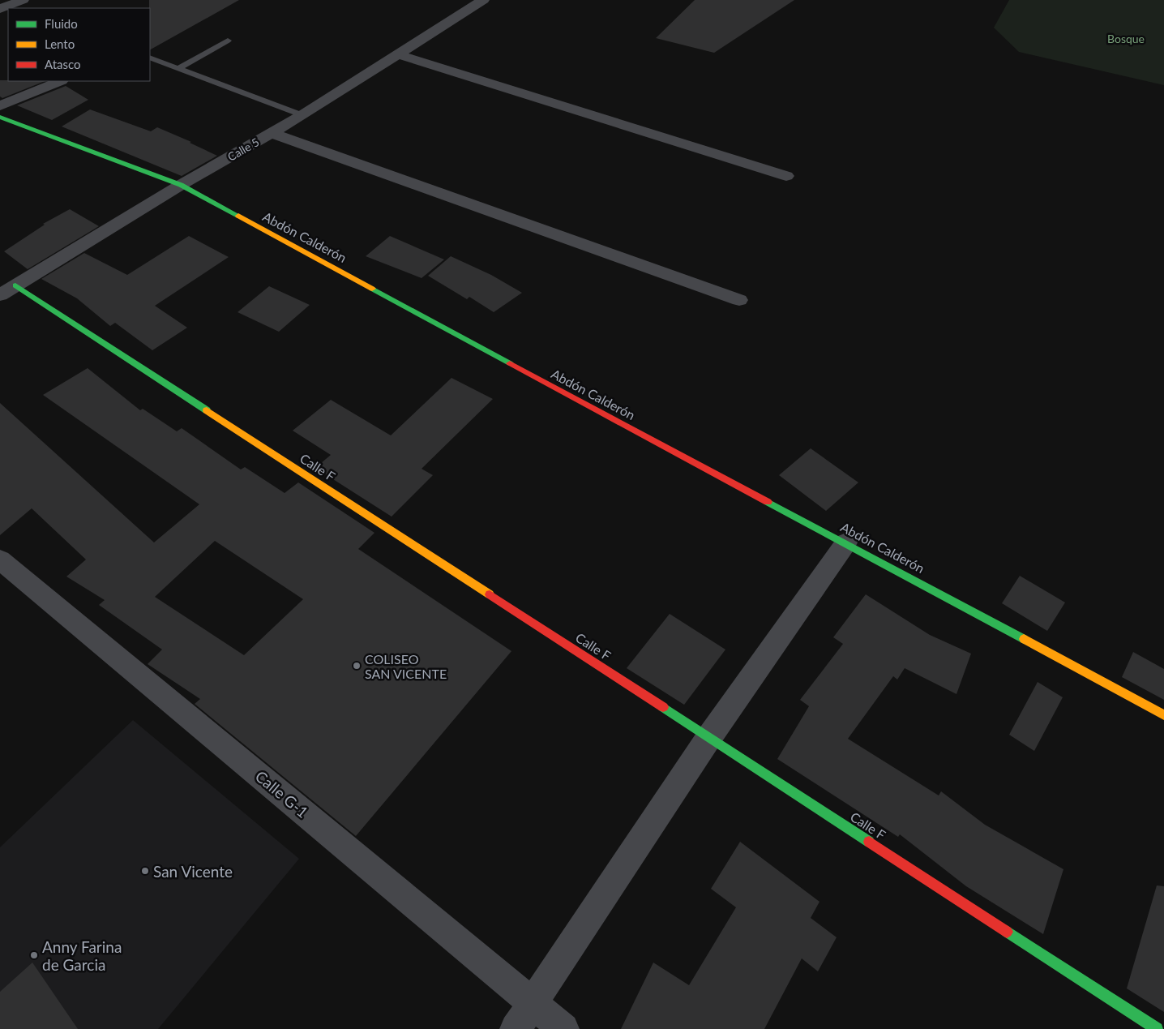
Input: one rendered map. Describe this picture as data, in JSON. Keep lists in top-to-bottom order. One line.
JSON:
{"streets":{"street":["Calle 5","Abdón Calderón","Calle F","Calle G-1"]},"crossings":[["Calle 5","Abdón Calderón"],["Calle 5","Calle F"]],"parks":["Bosque"],"places":["COLISEO SAN VICENTE","San Vicente","Anny Farina de Garcia"],"legend":["Fluido","Lento","Atasco"]}
